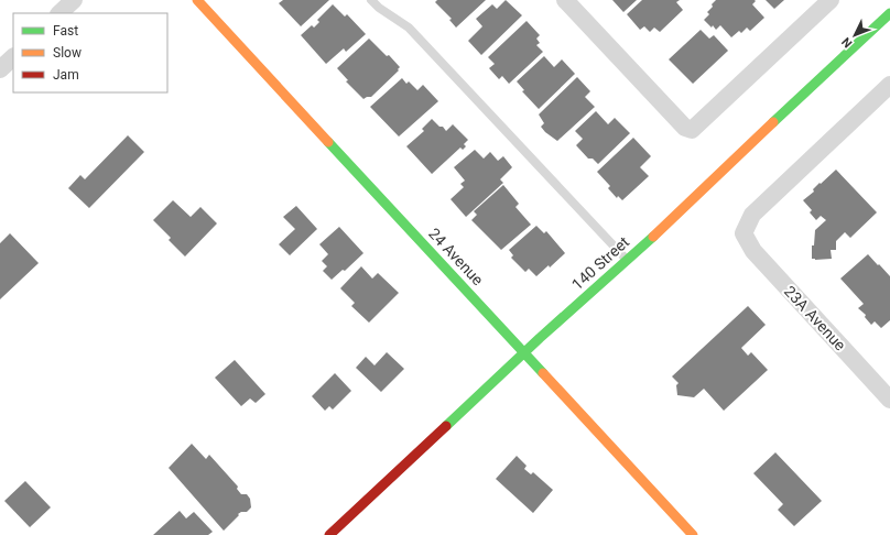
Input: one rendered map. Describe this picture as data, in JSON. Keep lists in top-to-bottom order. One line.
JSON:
{"streets":{"main road":["24 Avenue","140 Street"],"street":["23A Avenue"]},"crossings":[["24 Avenue","140 Street"]],"legend":["Fast","Slow","Jam"],"north":"bottom left"}
